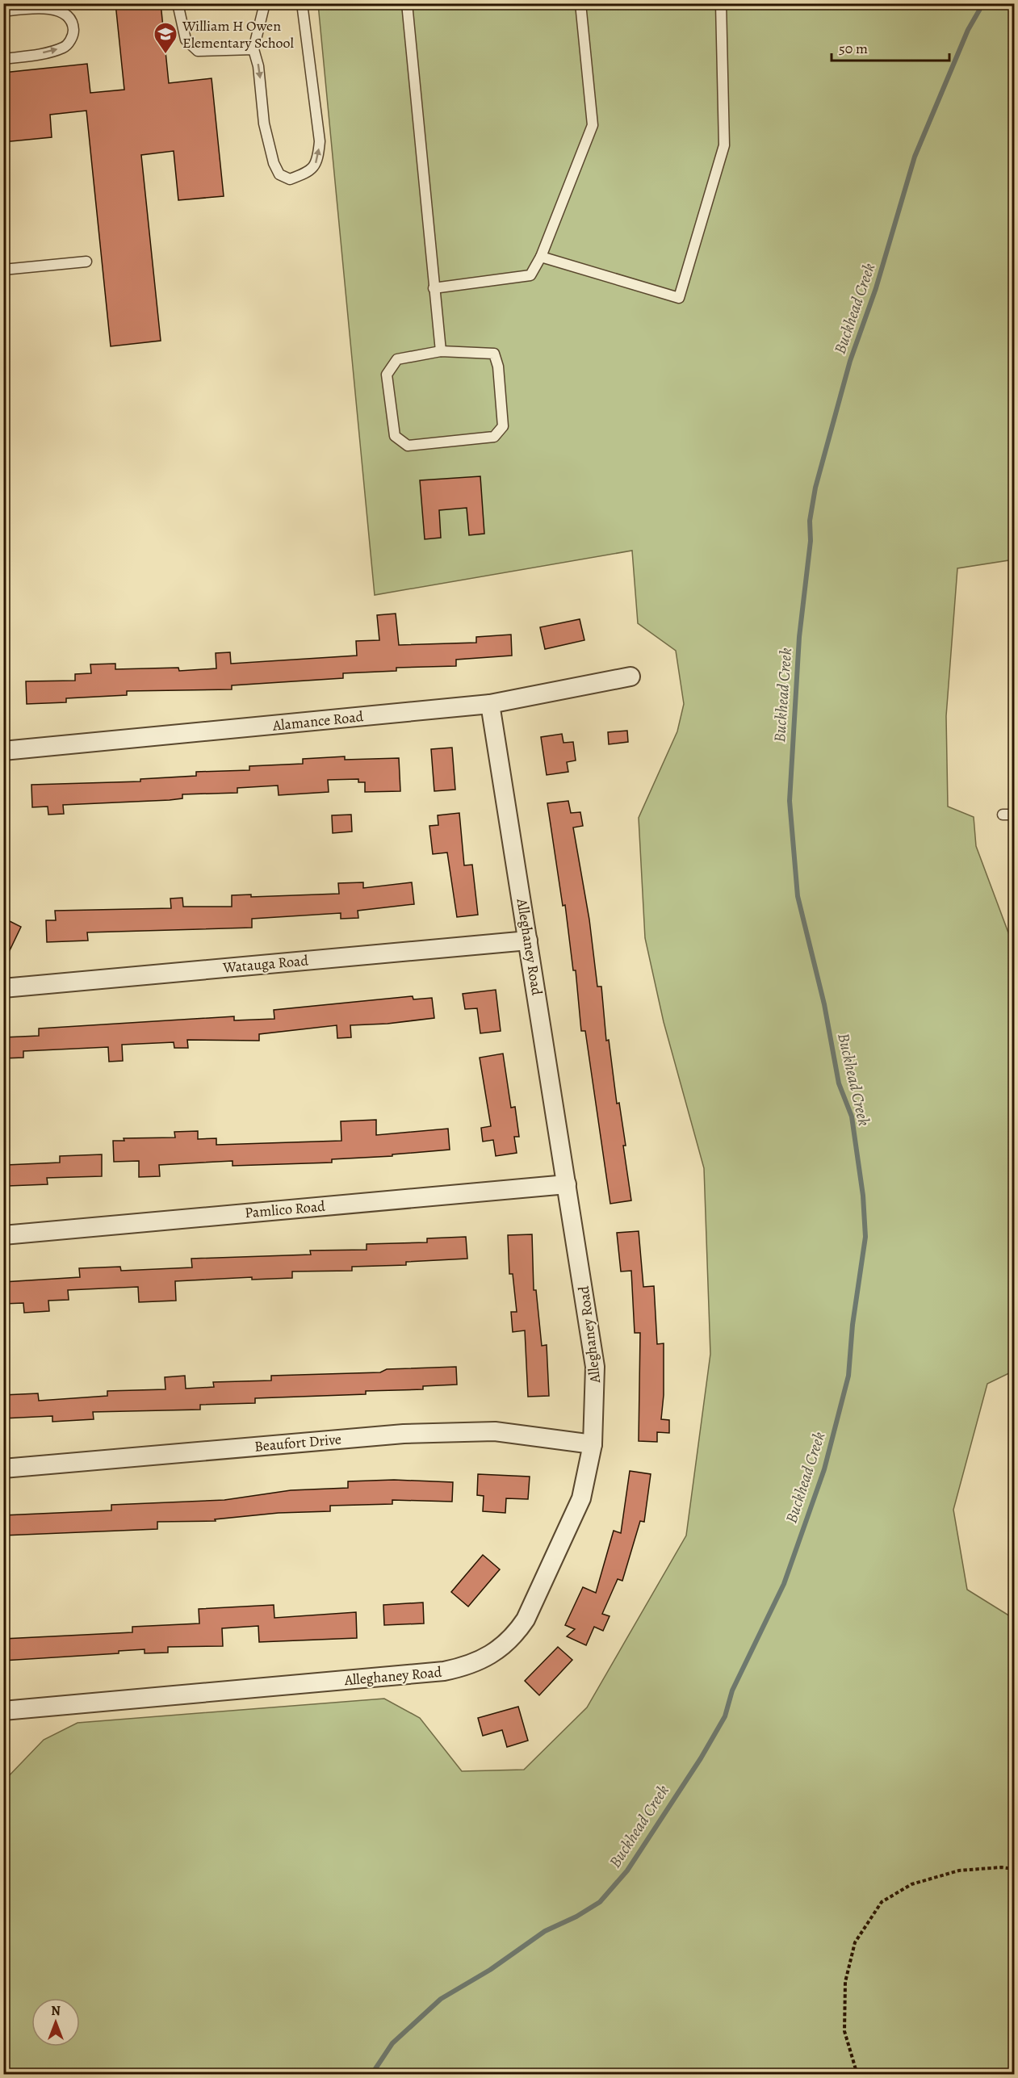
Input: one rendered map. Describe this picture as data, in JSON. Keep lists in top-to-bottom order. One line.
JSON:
{"streets":{"street":["Alamance Road","Alleghaney Road","Watauga Road","Pamlico Road","Beaufort Drive"]},"crossings":[["Alamance Road","Alleghaney Road"],["Alleghaney Road","Watauga Road"],["Alleghaney Road","Pamlico Road"],["Alleghaney Road","Beaufort Drive"]],"water":["Buckhead Creek"],"places":{"school or university":["William H Owen Elementary School"]},"scale_bar":"50 m","north":"top"}
